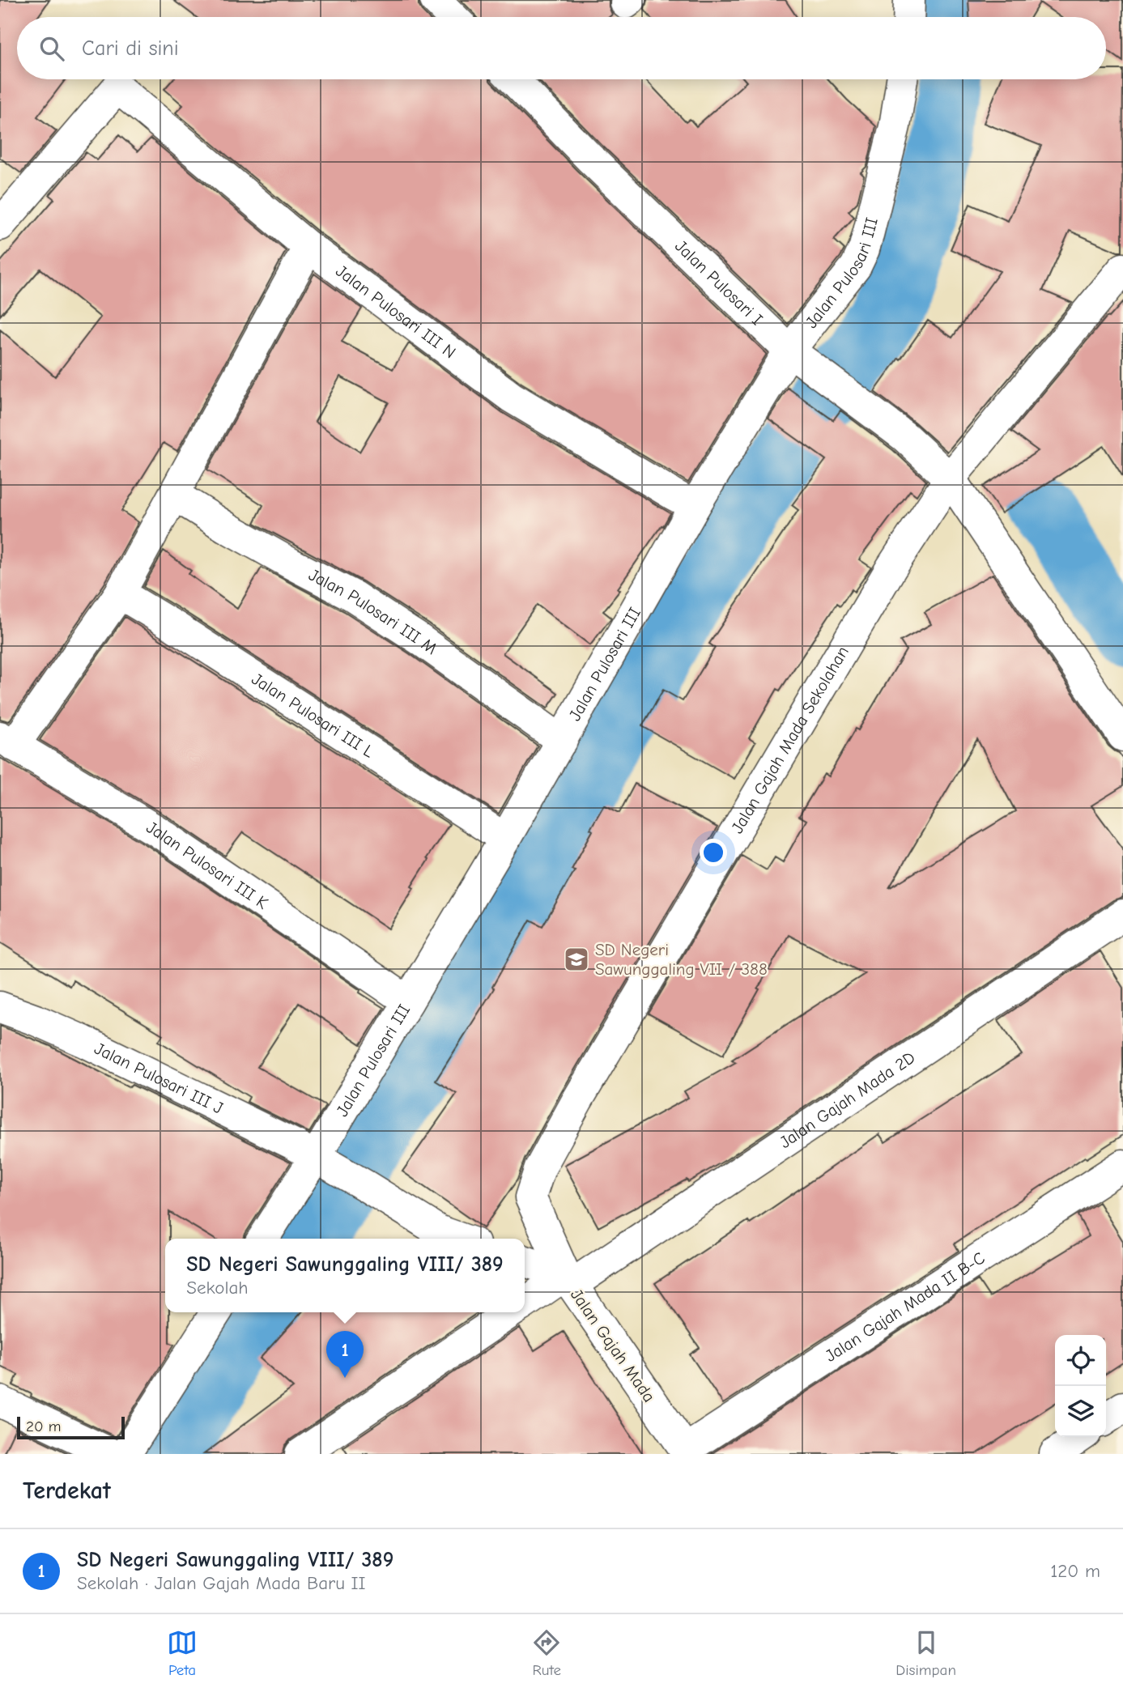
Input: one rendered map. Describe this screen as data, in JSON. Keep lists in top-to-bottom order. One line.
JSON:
{"streets":{"street":["Jalan Pulosari III","Jalan Pulosari I","Jalan Pulosari III N","Jalan Pulosari III M","Jalan Pulosari III L","Jalan Gajah Mada Sekolahan","Jalan Pulosari III K","Jalan Pulosari III J","Jalan Gajah Mada 2D","Jalan Gajah Mada II B-C","Jalan Gajah Mada"]},"crossings":[["Jalan Pulosari III","Jalan Pulosari I"],["Jalan Pulosari III","Jalan Pulosari III N"],["Jalan Pulosari III","Jalan Pulosari III M"],["Jalan Pulosari III","Jalan Pulosari III L"],["Jalan Pulosari III","Jalan Pulosari III K"],["Jalan Pulosari III","Jalan Pulosari III J"],["Jalan Pulosari I","Jalan Gajah Mada Sekolahan"],["Jalan Gajah Mada Sekolahan","Jalan Gajah Mada 2D"],["Jalan Gajah Mada Sekolahan","Jalan Gajah Mada"],["Jalan Gajah Mada 2D","Jalan Gajah Mada"],["Jalan Gajah Mada II B-C","Jalan Gajah Mada"]],"places":{"school or university":["SD Negeri Sawunggaling VII / 388"]},"scale_bar":"20 m","page":{"search":"Cari di sini","popup":["SD Negeri Sawunggaling VIII/ 389","Sekolah"],"pins":"1","scale":"20 m","heading":"Terdekat","list":[{"mark":"1","name":"SD Negeri Sawunggaling VIII/ 389","note":"Sekolah · Jalan Gajah Mada Baru II","value":"120 m"}],"nav":["Peta","Rute","Disimpan"]}}
